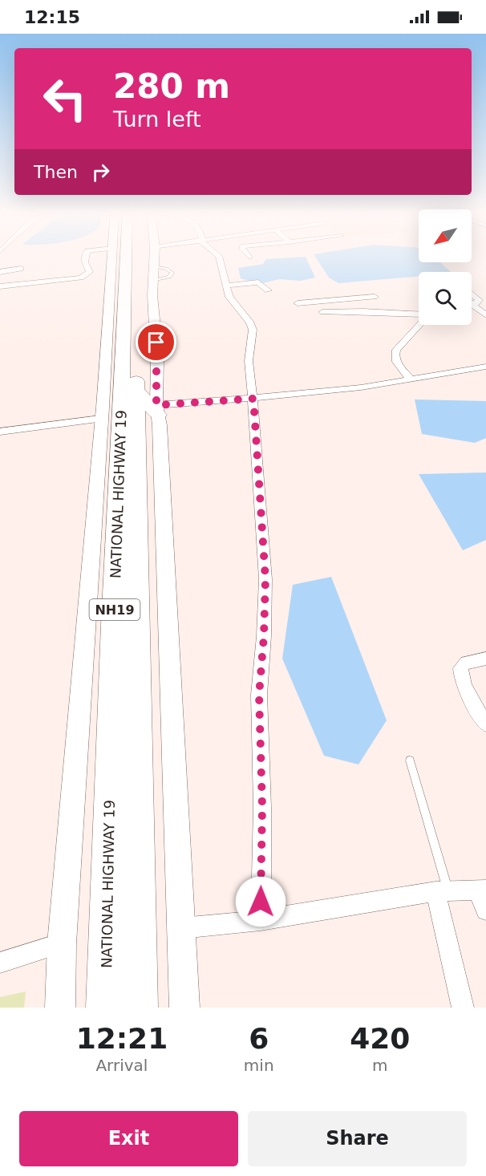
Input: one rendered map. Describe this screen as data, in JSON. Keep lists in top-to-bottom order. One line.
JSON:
{"streets":{"highway":["NATIONAL HIGHWAY 19","NH19"]},"crossings":[["NATIONAL HIGHWAY 19","NH19"]],"north":"bottom left","page":{"status":"12:15","turn":["280 m","Turn left"],"then":"Then","eta":["12:21","Arrival","6","min","420","m"],"buttons":["Exit","Share"]}}
